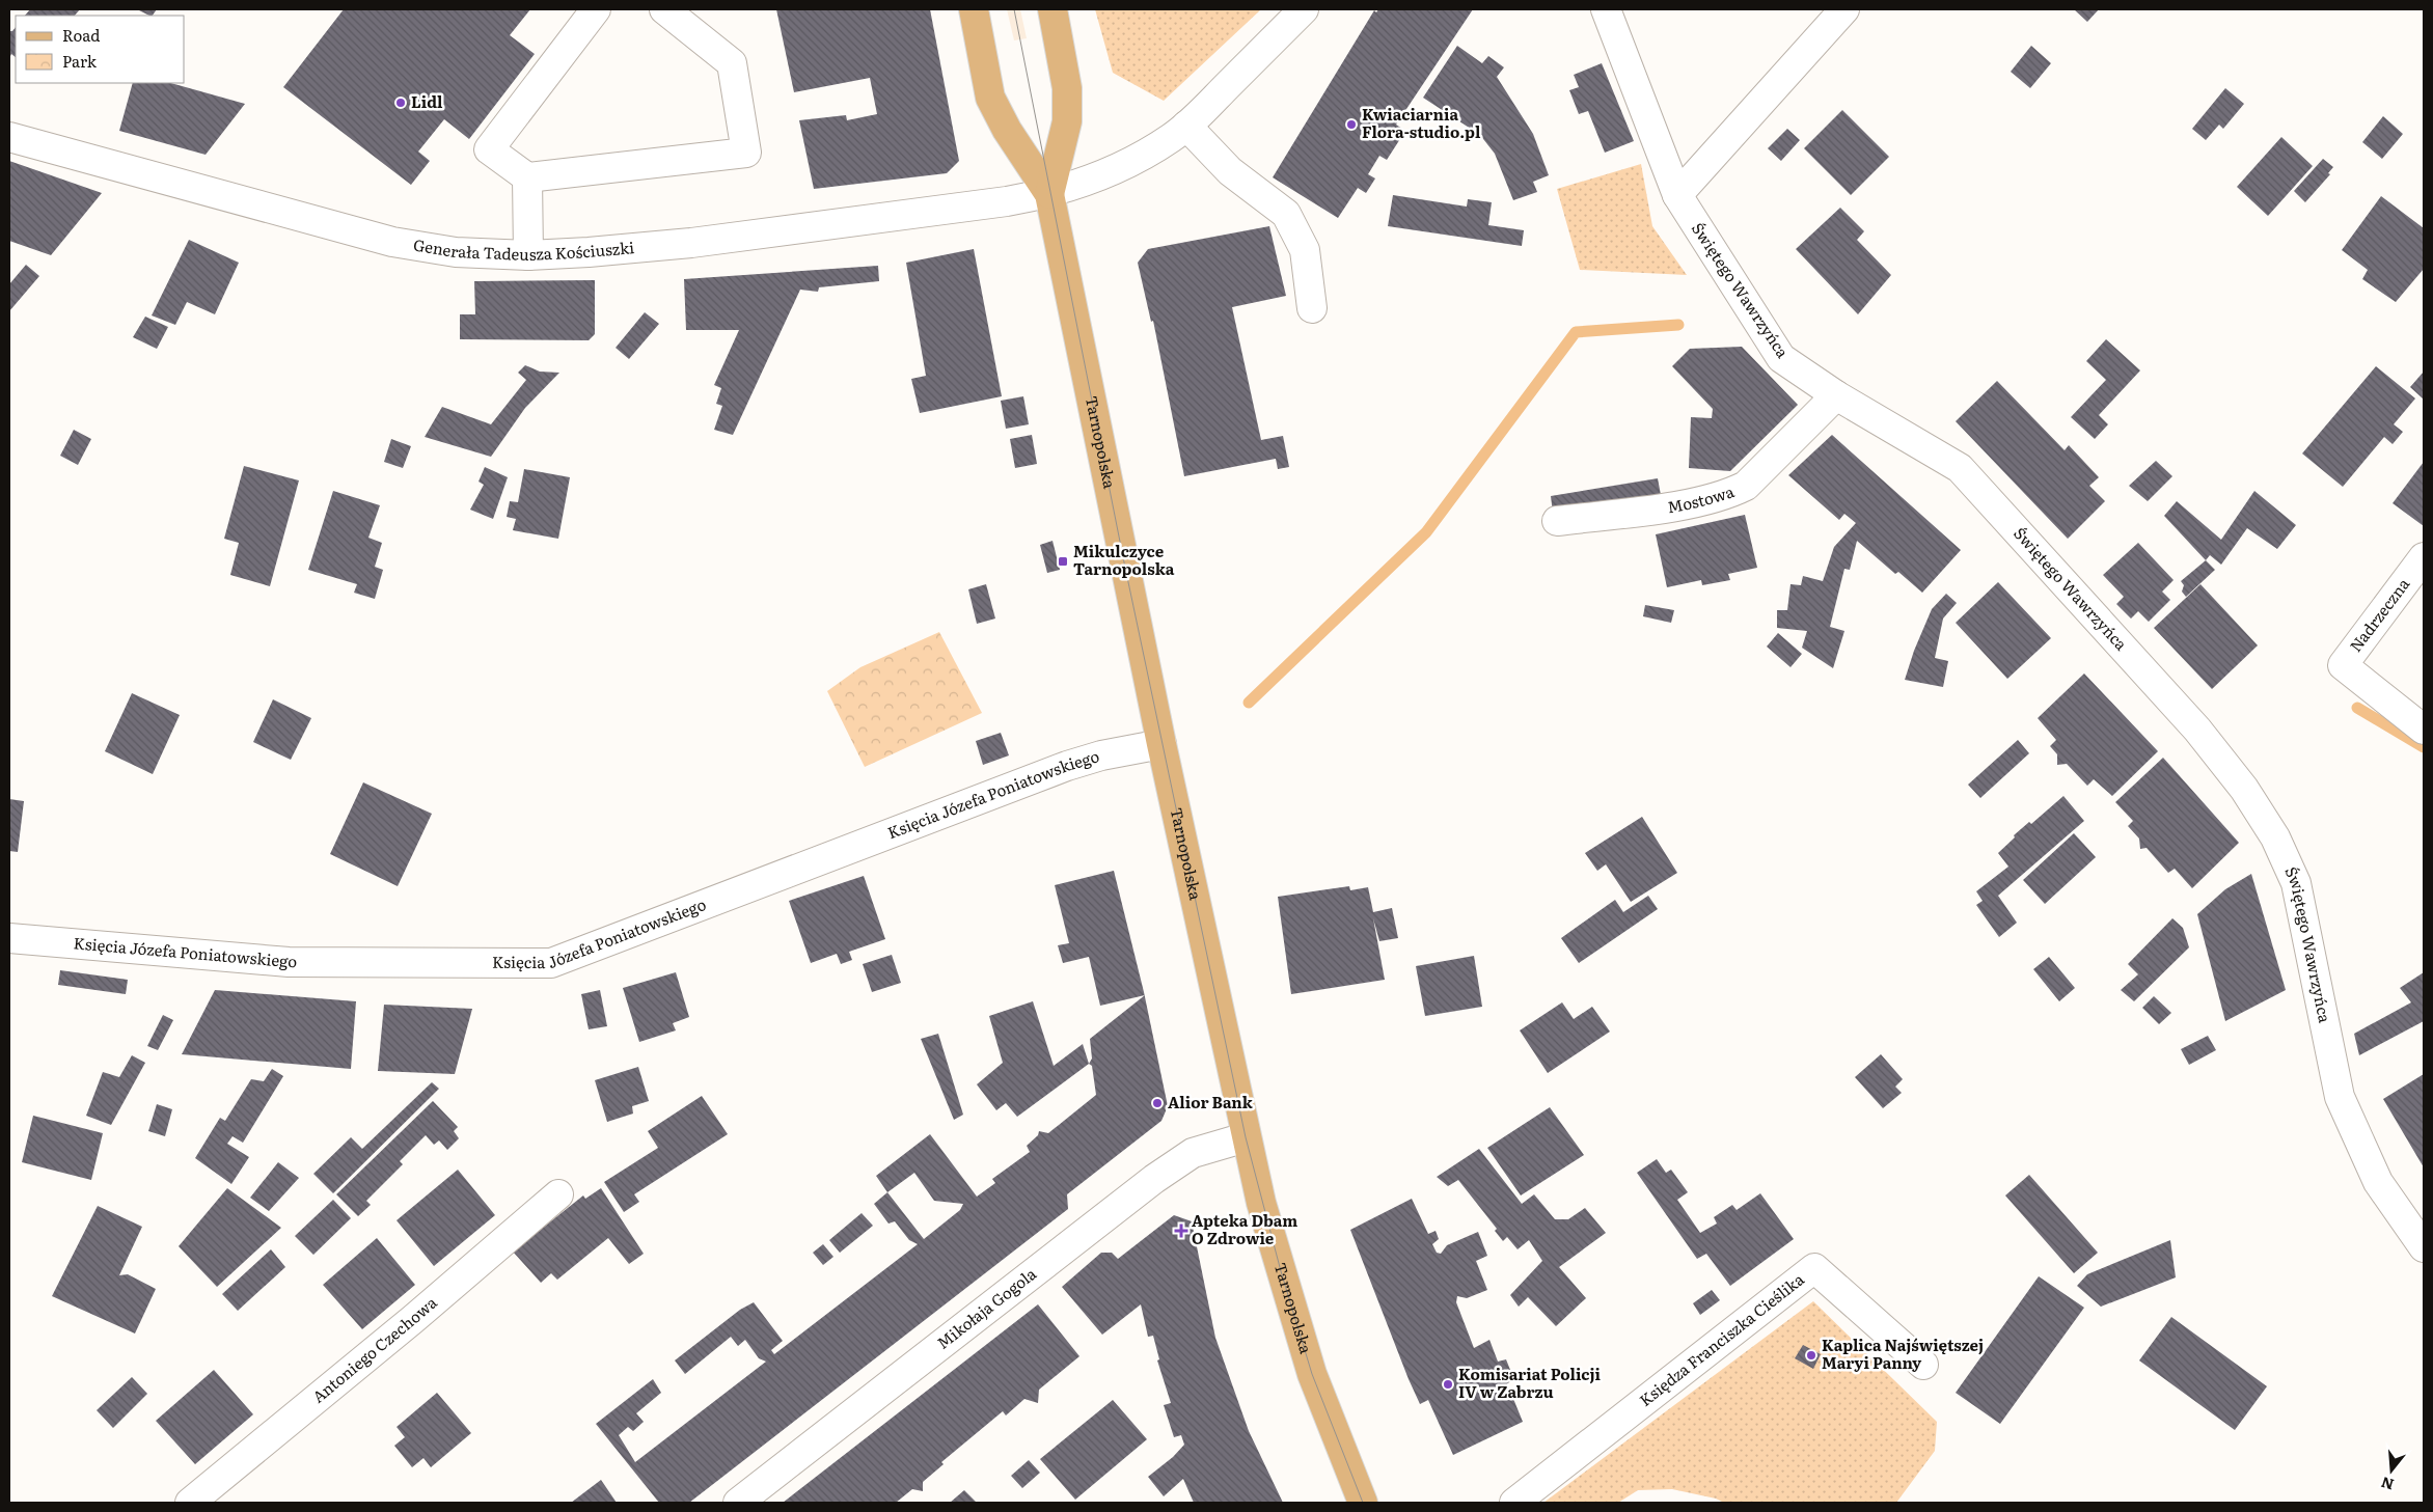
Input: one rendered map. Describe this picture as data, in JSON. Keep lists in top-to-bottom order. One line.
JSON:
{"streets":{"main road":["Tarnopolska"],"street":["Generała Tadeusza Kościuszki","Świętego Wawrzyńca","Mostowa","Nadrzeczna","Księcia Józefa Poniatowskiego","Mikołaja Gogola","Księdza Franciszka Cieślika","Antoniego Czechowa"]},"crossings":[["Generała Tadeusza Kościuszki","Tarnopolska"],["Świętego Wawrzyńca","Mostowa"],["Tarnopolska","Księcia Józefa Poniatowskiego"],["Tarnopolska","Mikołaja Gogola"]],"places":{"other":["Lidl","Kwiaciarnia Flora-studio.pl","Alior Bank","Kaplica Najświętszej Maryi Panny","Komisariat Policji IV w Zabrzu"],"transit":["Mikulczyce Tarnopolska"],"health":["Apteka Dbam O Zdrowie"]},"legend":["Road","Park"],"north":"bottom"}
